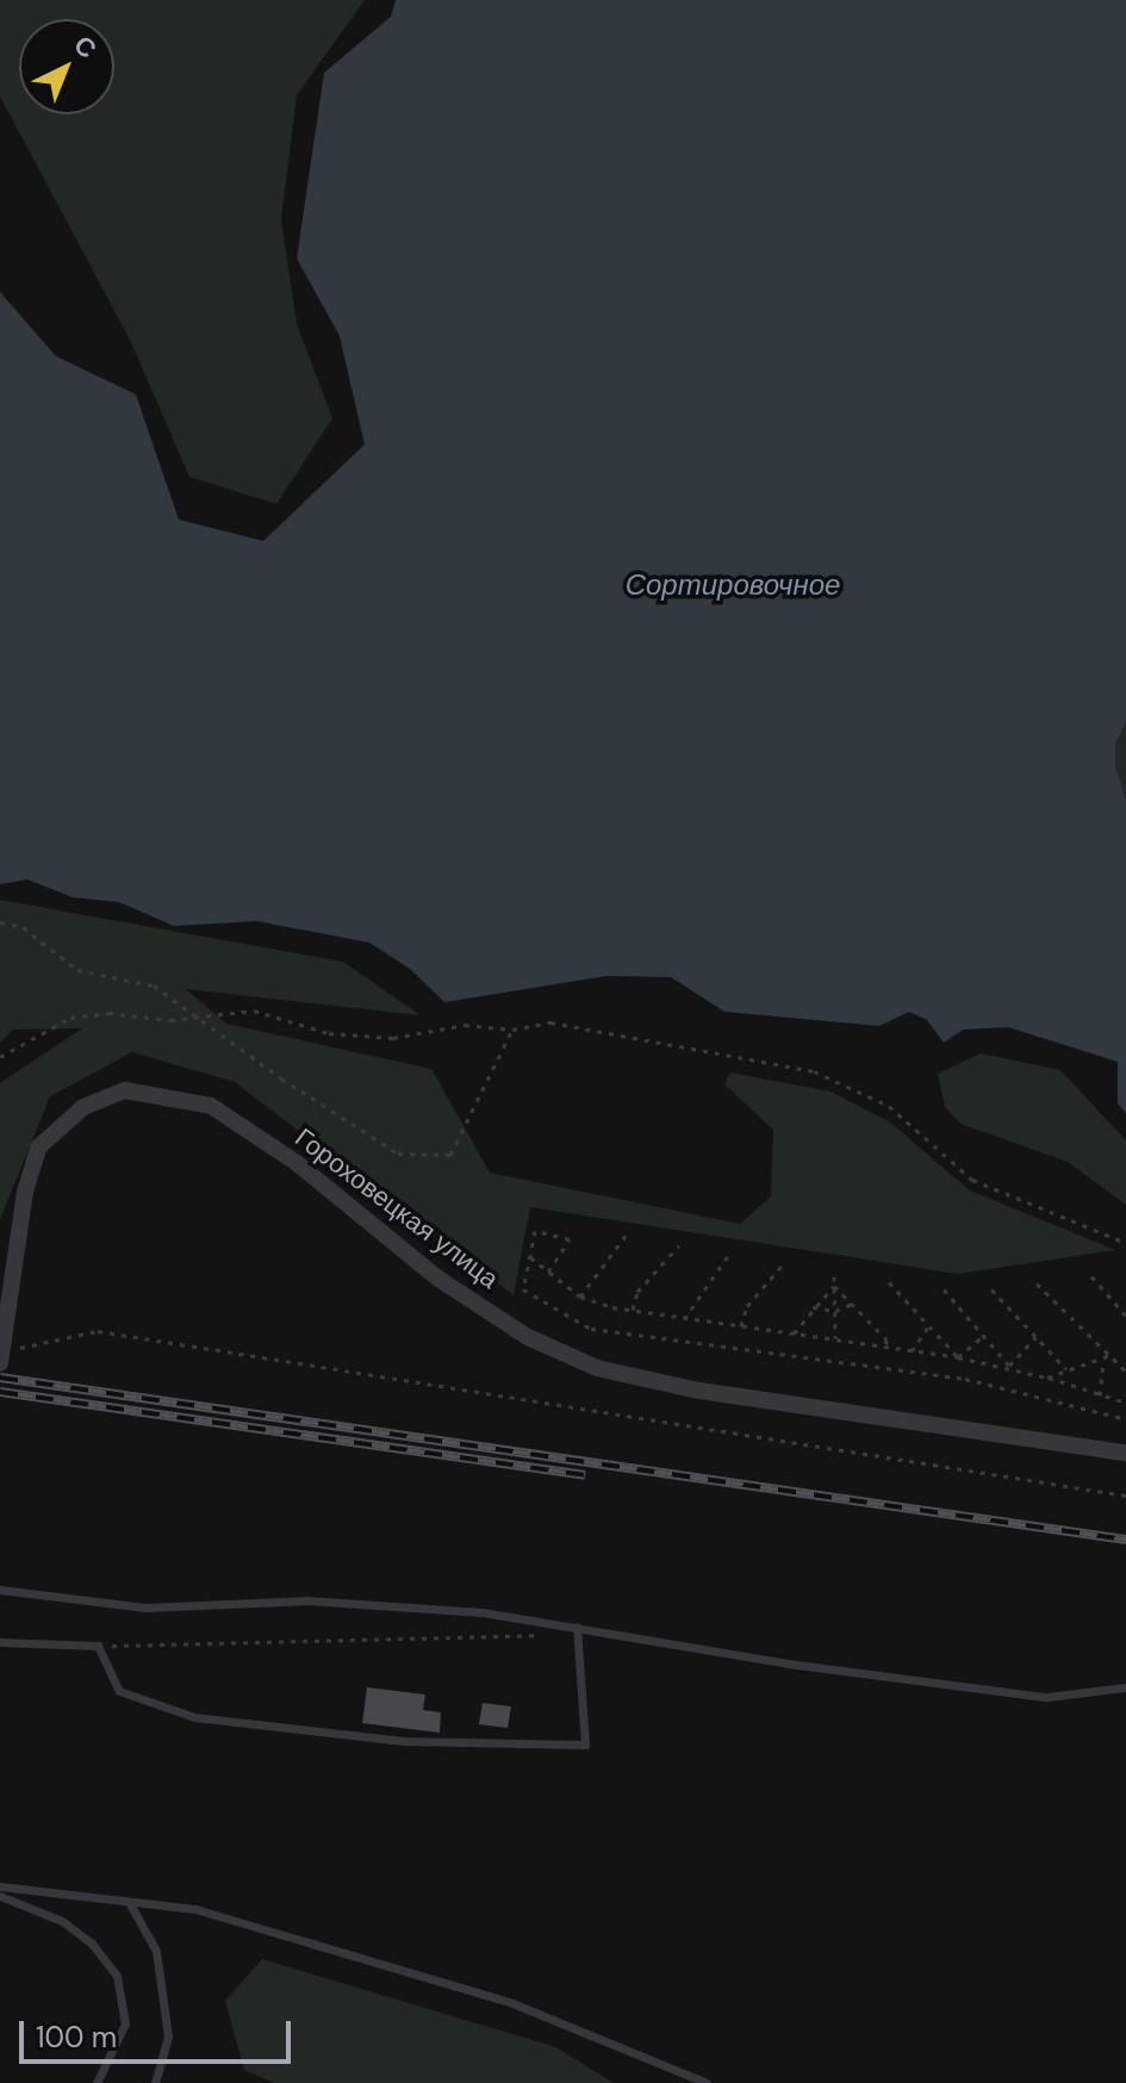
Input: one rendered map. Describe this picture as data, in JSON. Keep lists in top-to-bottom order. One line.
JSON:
{"streets":{"street":["Гороховецкая улица"]},"water":["Сортировочное"],"scale_bar":"100 m","north":"top right"}
